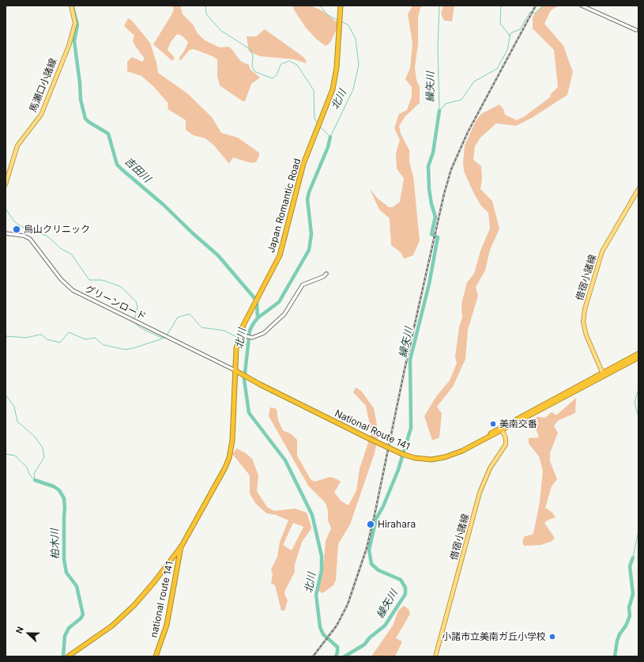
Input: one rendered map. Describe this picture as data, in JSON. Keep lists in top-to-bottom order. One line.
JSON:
{"streets":{"highway":["Japan Romantic Road","National Route 141","national route 141"],"main road":["馬瀬口小諸線","借宿小諸線"],"street":["グリーンロード"]},"crossings":[["Japan Romantic Road","グリーンロード"],["Japan Romantic Road","National Route 141"],["Japan Romantic Road","national route 141"],["借宿小諸線","National Route 141"],["グリーンロード","National Route 141"]],"water":["繰矢川","北川","吉田川","柏木川"],"places":["烏山クリニック","美南交番","Hirahara","小諸市立美南ガ丘小学校"],"north":"left"}
